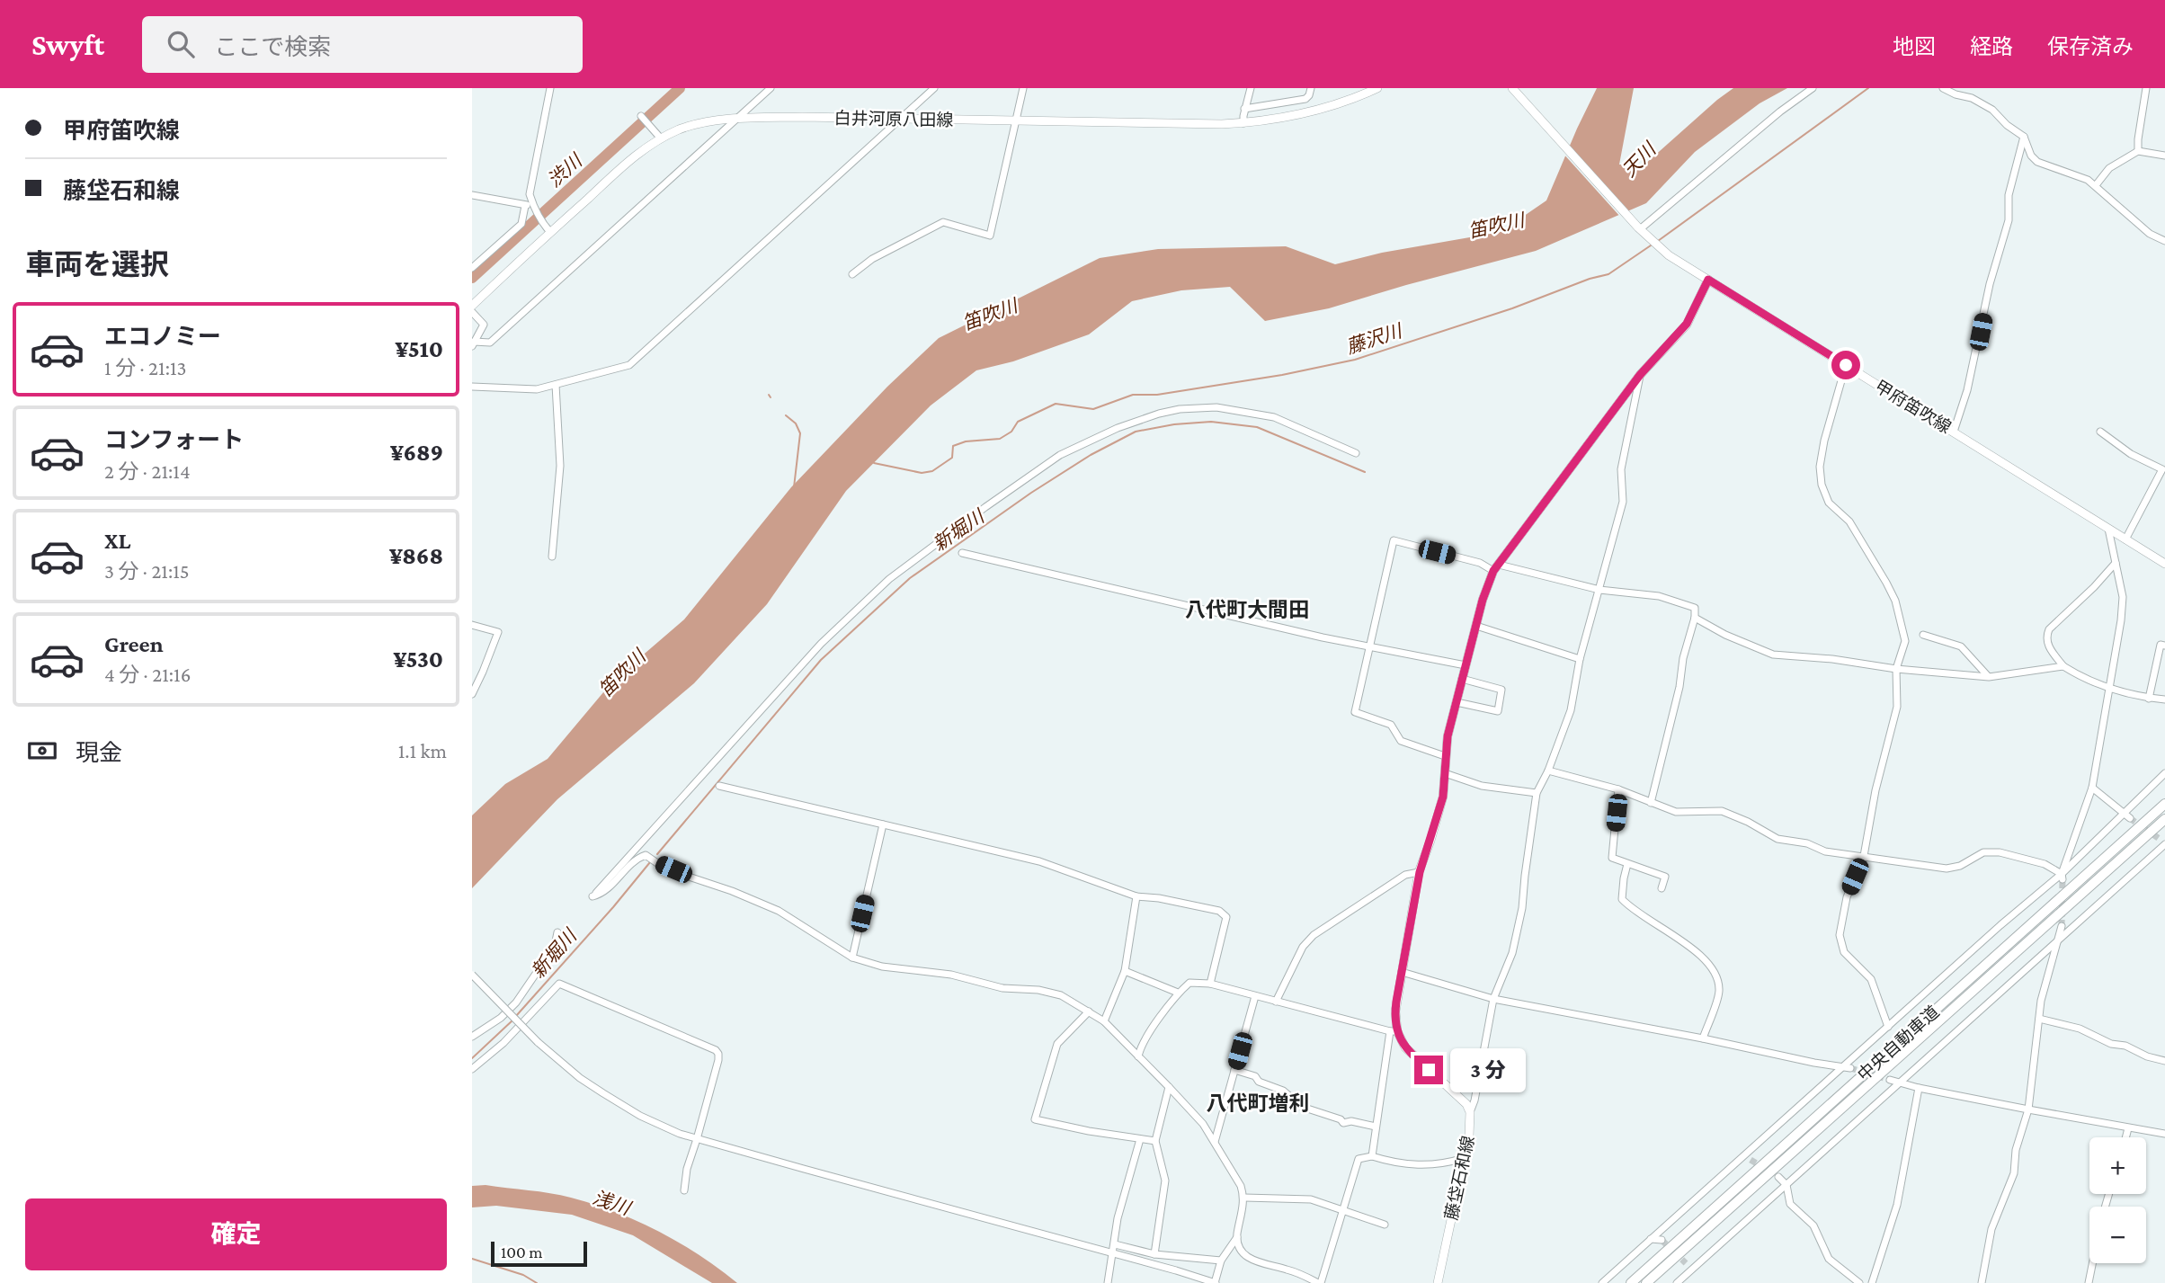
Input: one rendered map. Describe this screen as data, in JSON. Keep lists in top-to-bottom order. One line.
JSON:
{"streets":{"highway":["中央自動車道"],"main road":["白井河原八田線","甲府笛吹線","藤垈石和線"]},"districts":["八代町大間田","八代町増利"],"water":["天川","渋川","笛吹川","藤沢川","新堀川","浅川"],"scale_bar":"100 m","page":{"header":"Swyft","search":"ここで検索","nav":["地図","経路","保存済み"],"banner":["甲府笛吹線","藤垈石和線"],"heading":"車両を選択","list":[{"name":"エコノミー","note":"1 分 · 21:13","value":"¥510"},{"name":"コンフォート","note":"2 分 · 21:14","value":"¥689"},{"name":"XL","note":"3 分 · 21:15","value":"¥868"},{"name":"Green","note":"4 分 · 21:16","value":"¥530"}],"pay":["現金","1.1 km"],"bubble":"3 分","map_buttons":["+","−"],"buttons":"確定","scale":"100 m"}}
